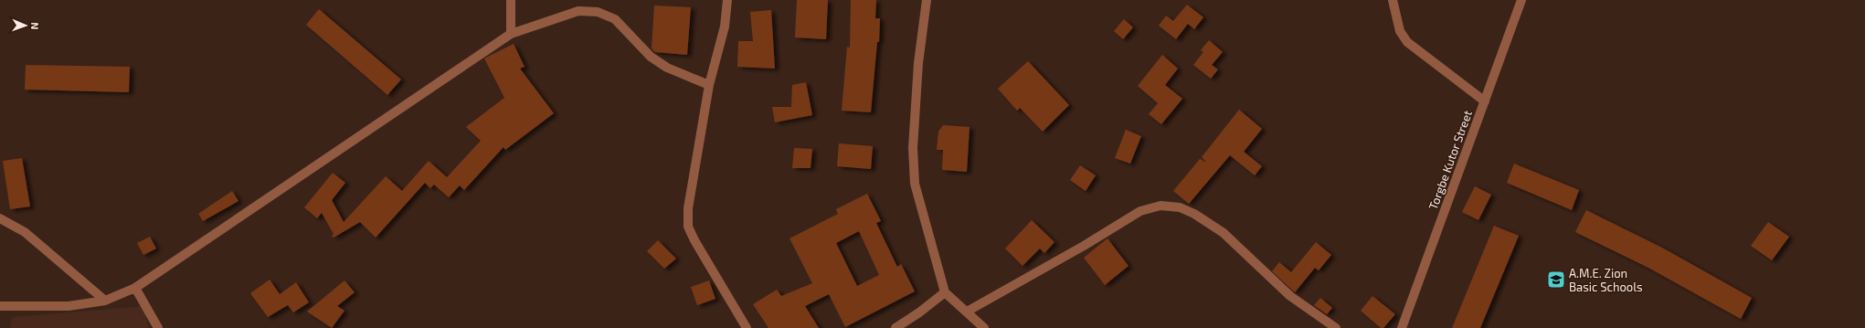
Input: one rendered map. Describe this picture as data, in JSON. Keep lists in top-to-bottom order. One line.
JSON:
{"streets":{"street":["Torgbe Kutor Street"]},"places":{"school or university":["A.M.E. Zion Basic Schools"]},"north":"right"}
